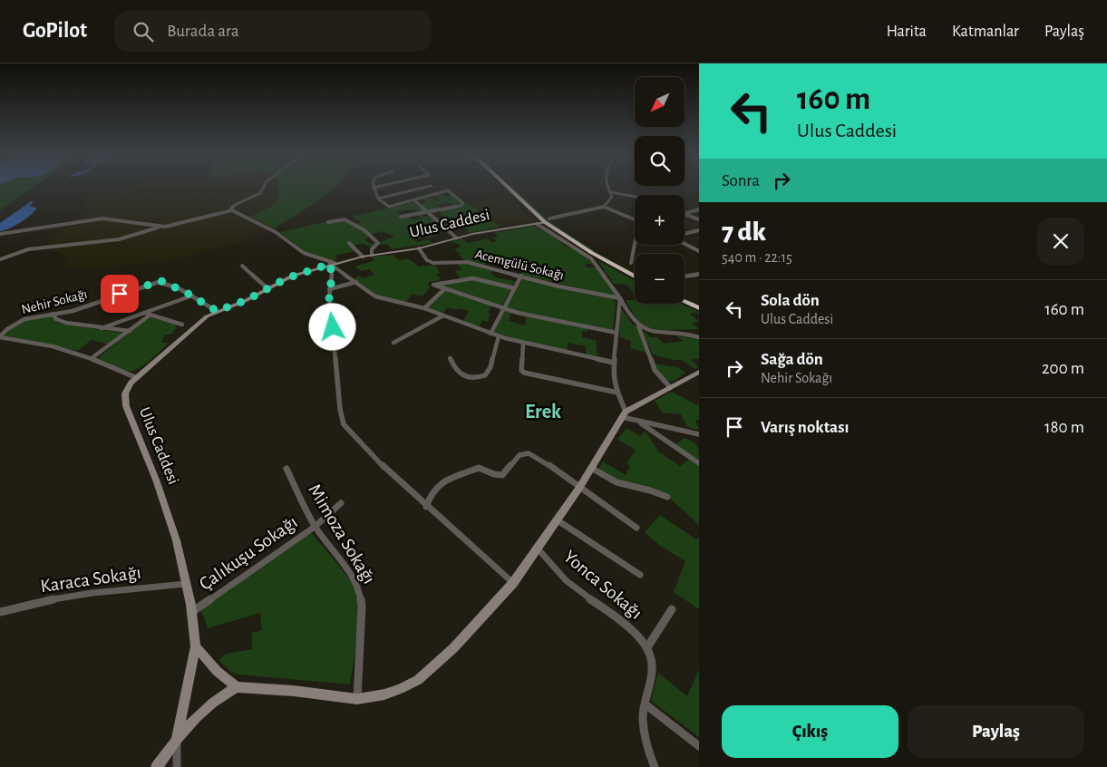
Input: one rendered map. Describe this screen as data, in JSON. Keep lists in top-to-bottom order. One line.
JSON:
{"streets":{"street":["Ulus Caddesi","Acemgülü Sokağı","Nehir Sokağı","Mimoza Sokağı","Çalıkuşu Sokağı","Karaca Sokağı","Yonca Sokağı"]},"crossings":[["Ulus Caddesi","Acemgülü Sokağı"],["Ulus Caddesi","Nehir Sokağı"],["Ulus Caddesi","Çalıkuşu Sokağı"],["Ulus Caddesi","Karaca Sokağı"],["Mimoza Sokağı","Çalıkuşu Sokağı"]],"districts":["Erek"],"north":"bottom left","page":{"header":"GoPilot","search":"Burada ara","nav":["Harita","Katmanlar","Paylaş"],"turn":["160 m","Ulus Caddesi"],"map_buttons":["+","−"],"then":"Sonra","heading":["7 dk","540 m · 22:15"],"list":[{"name":"Sola dön","note":"Ulus Caddesi","value":"160 m"},{"name":"Sağa dön","note":"Nehir Sokağı","value":"200 m"},{"name":"Varış noktası","value":"180 m"}],"buttons":["Çıkış","Paylaş"]}}
